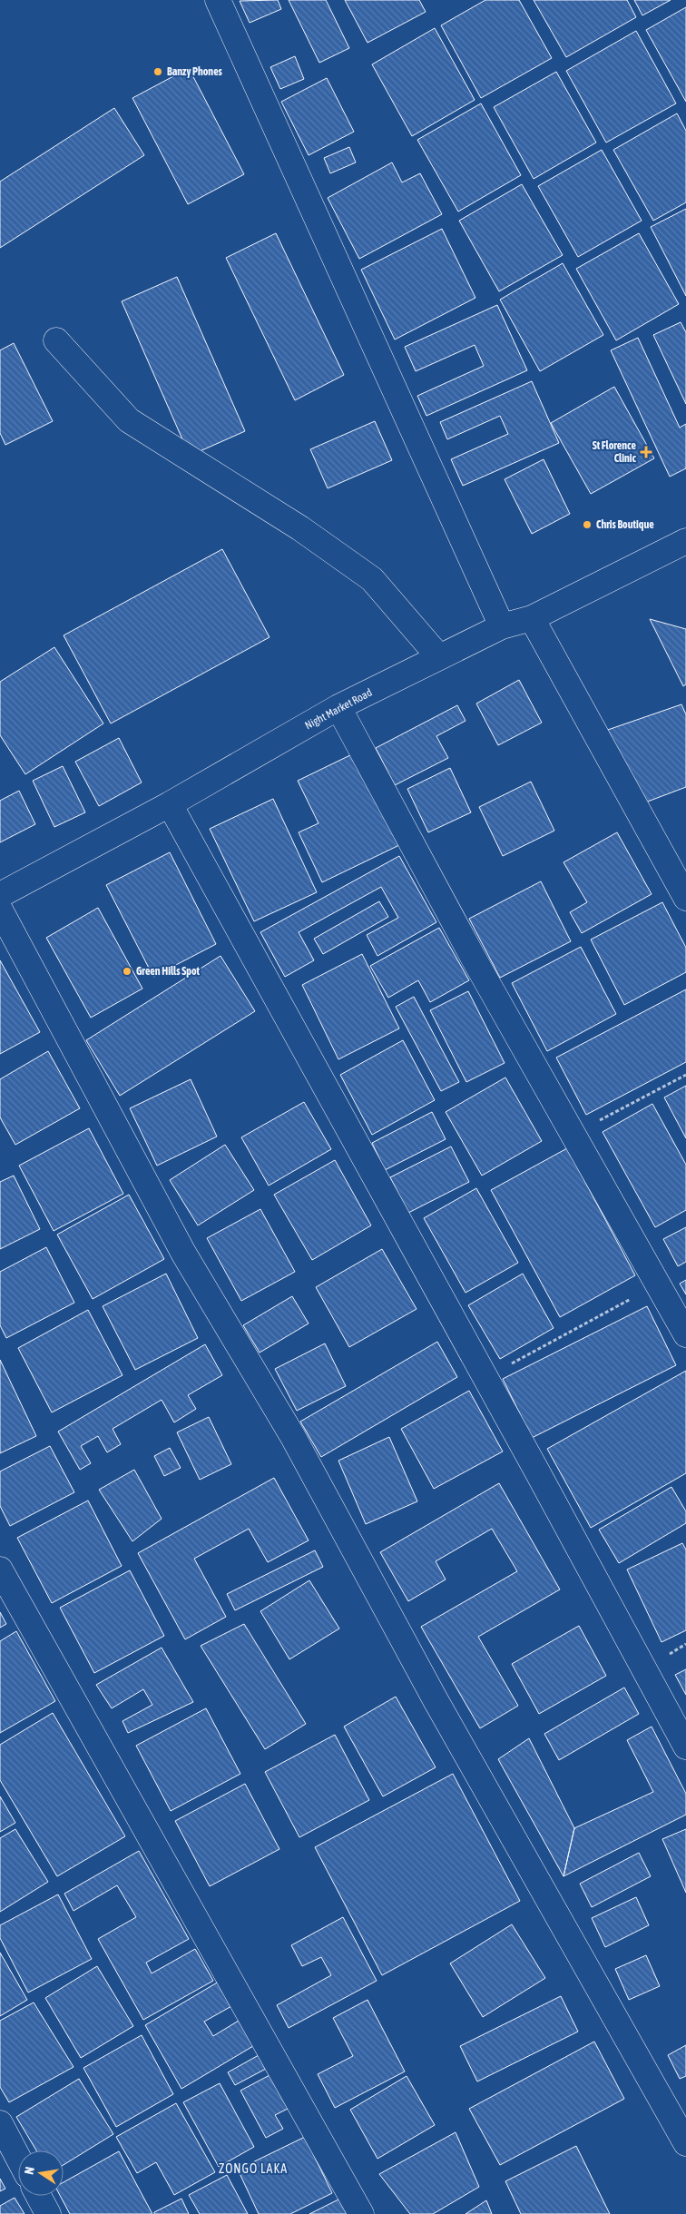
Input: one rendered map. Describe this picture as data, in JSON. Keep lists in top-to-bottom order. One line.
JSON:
{"streets":{"street":["Night Market Road"]},"districts":["ZONGO LAKA"],"places":{"other":["Banzy Phones","Chris Boutique","Green Hills Spot"],"health":["St Florence Clinic"]},"north":"left"}
